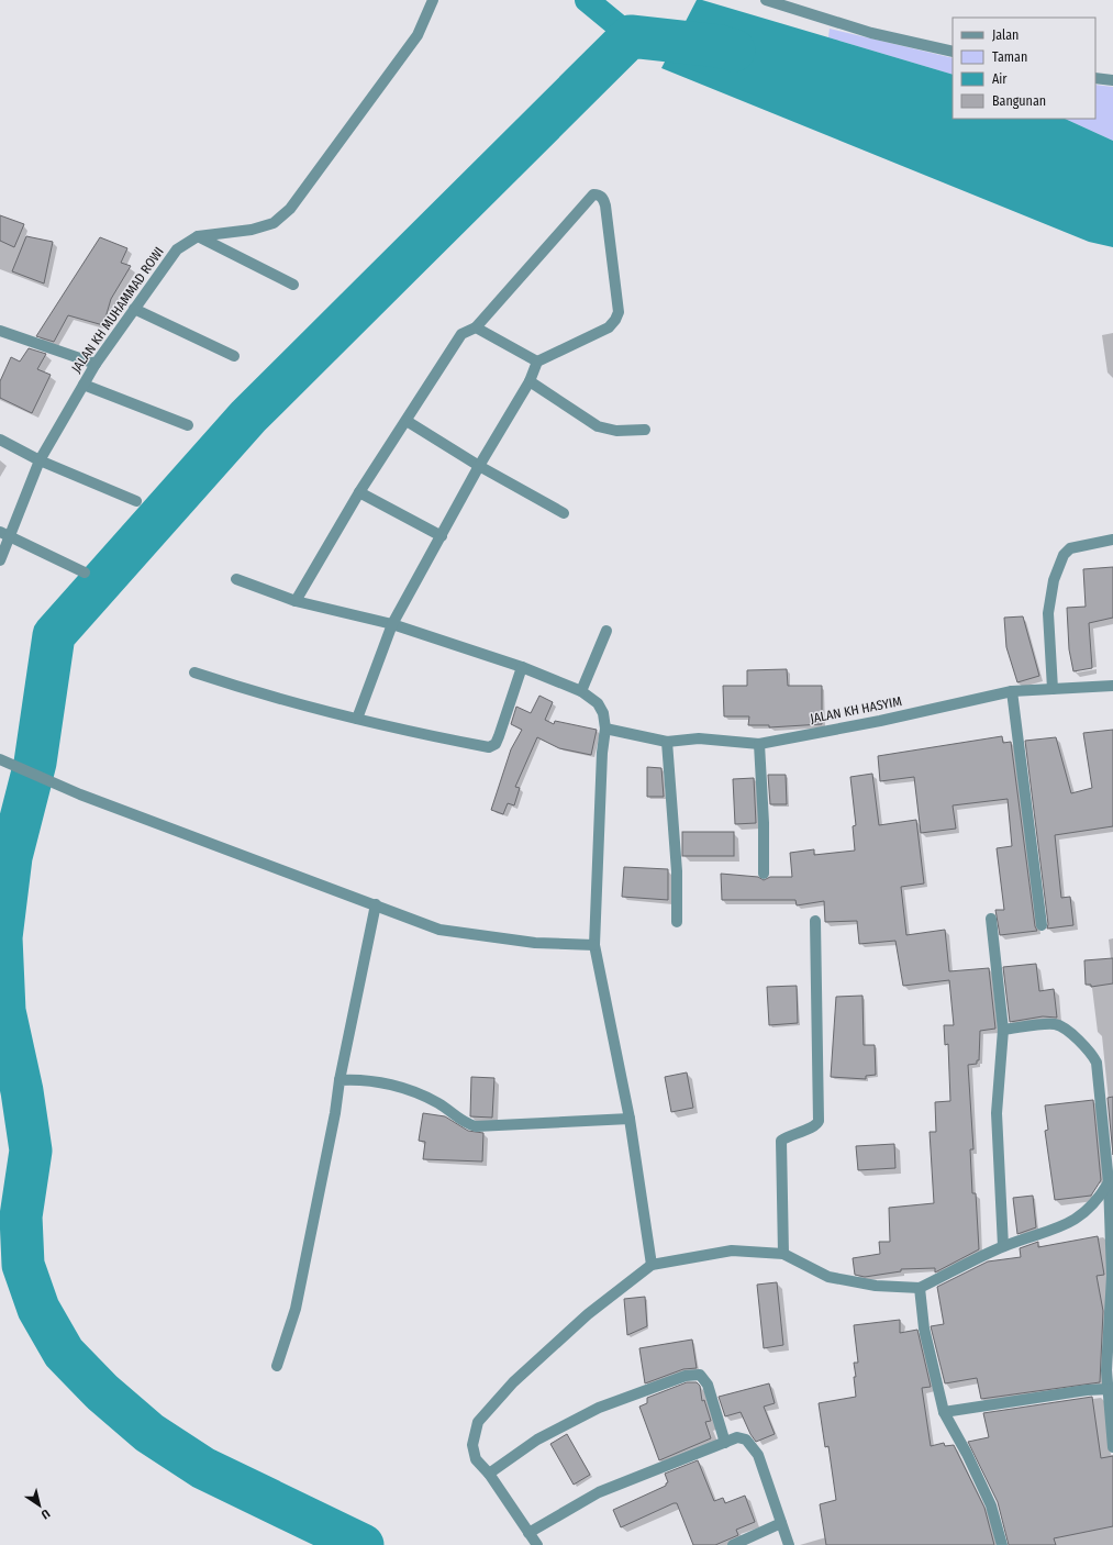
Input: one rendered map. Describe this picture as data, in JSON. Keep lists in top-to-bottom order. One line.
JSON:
{"streets":{"street":["JALAN KH MUHAMMAD ROWI","JALAN KH HASYIM"]},"legend":["Jalan","Taman","Air","Bangunan"],"north":"bottom right"}
